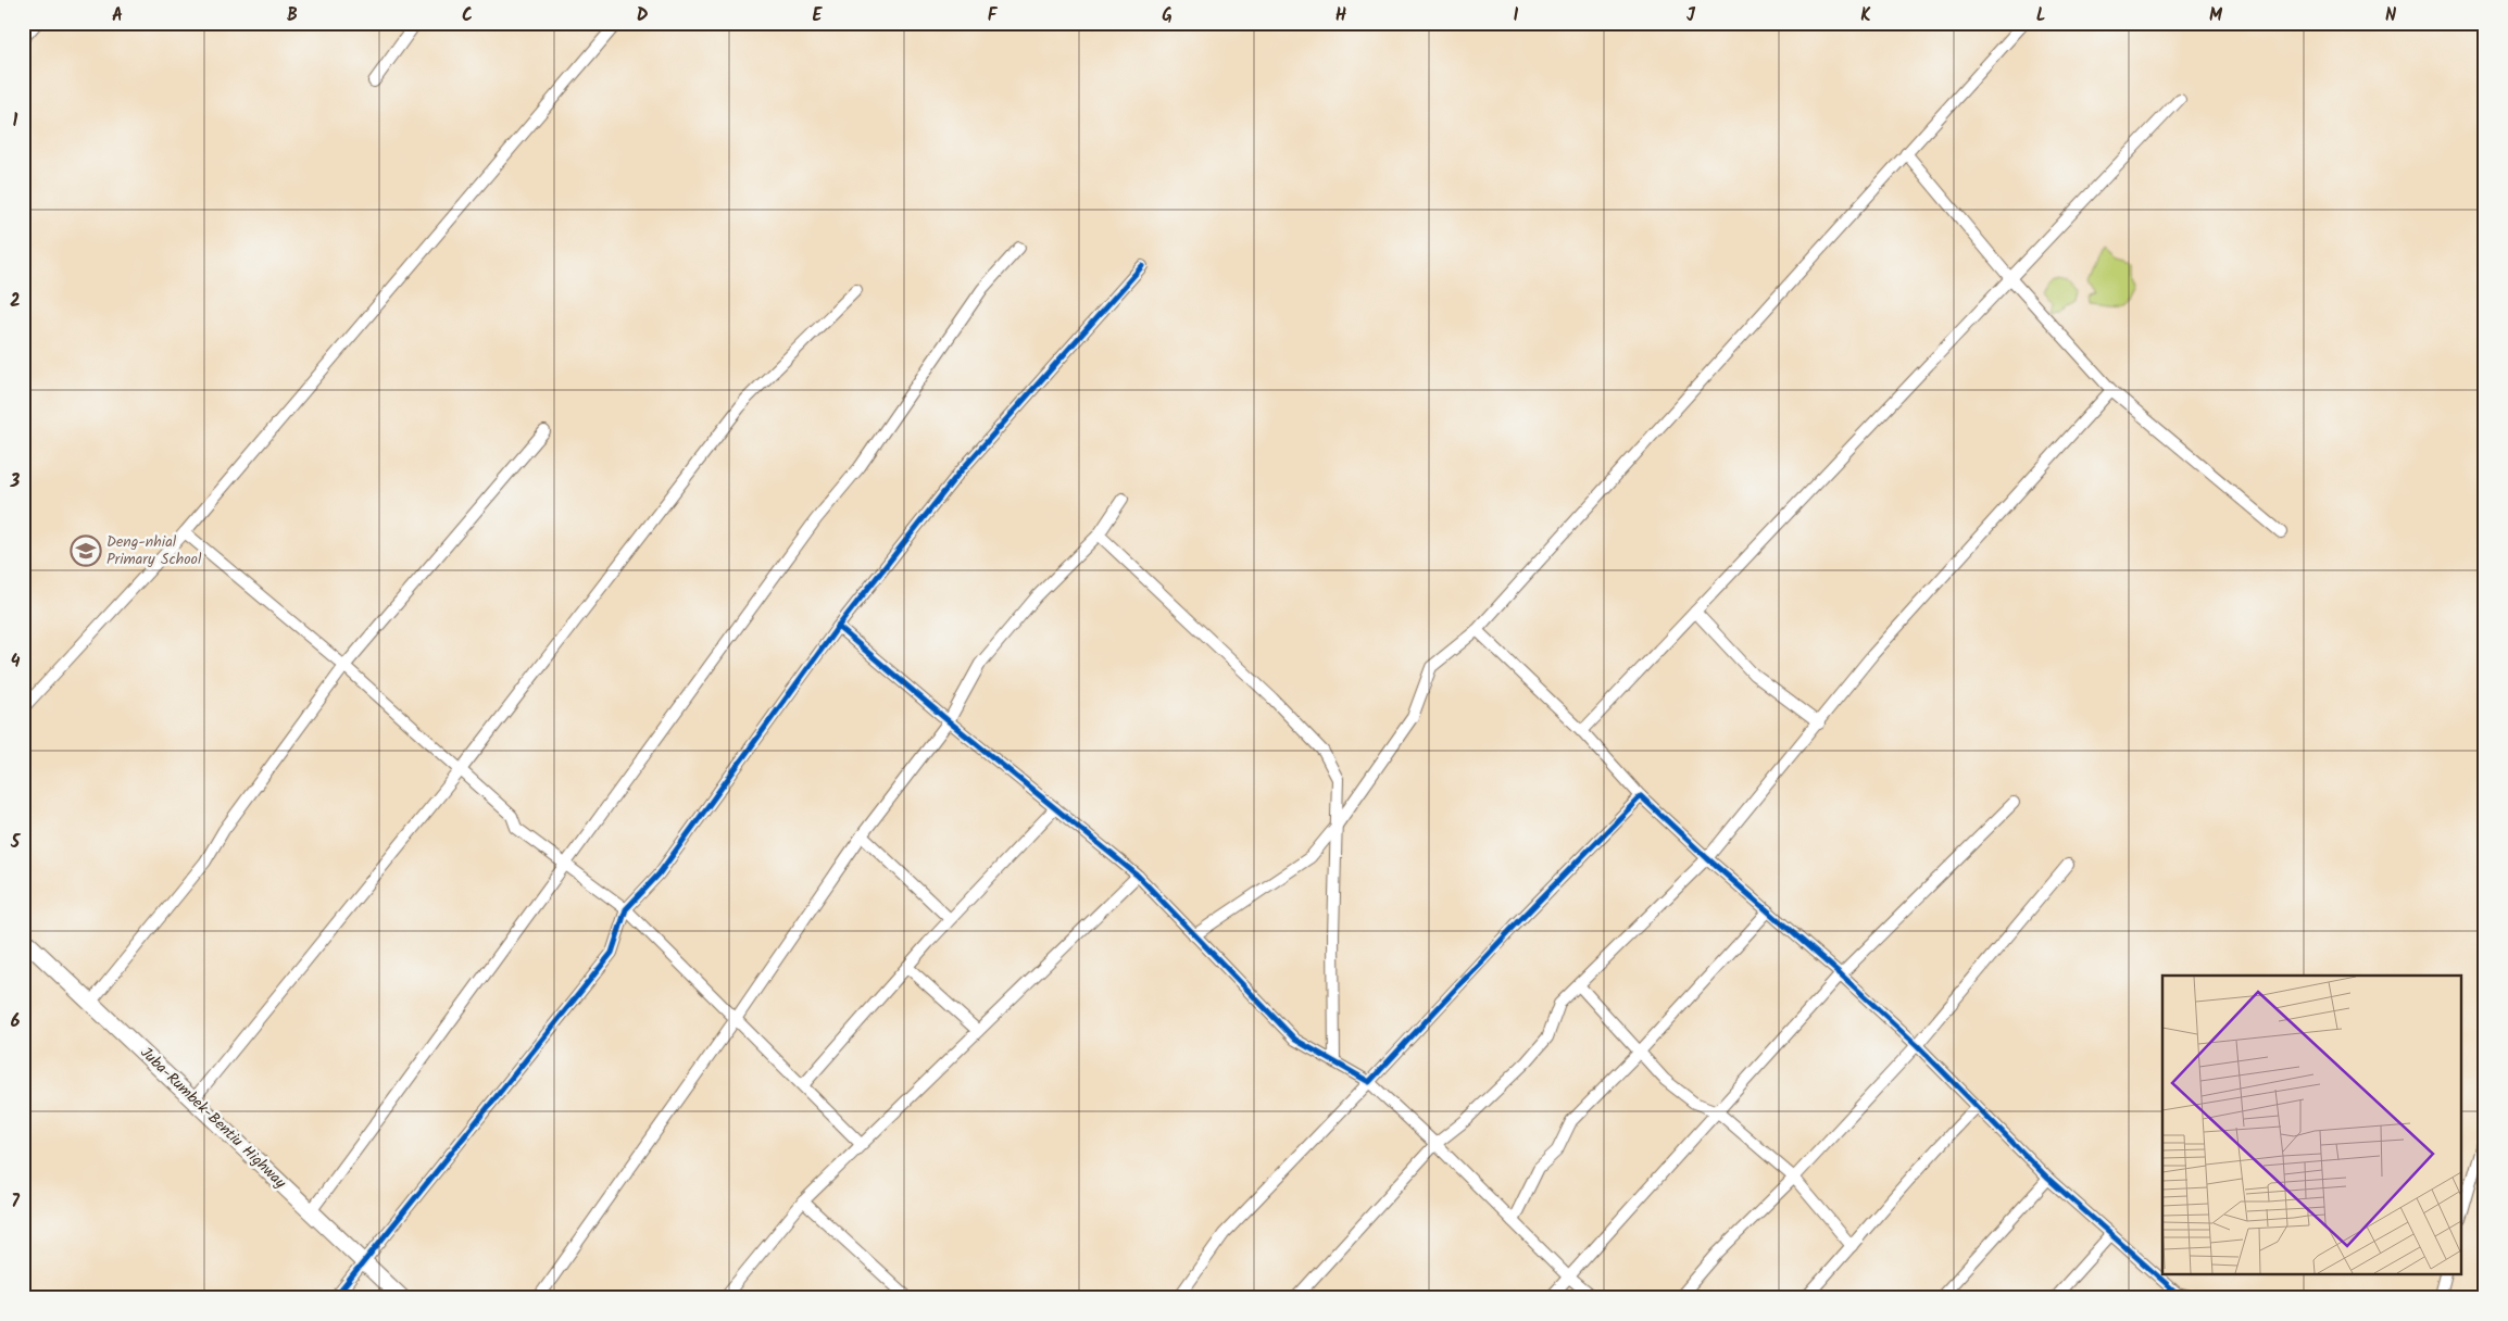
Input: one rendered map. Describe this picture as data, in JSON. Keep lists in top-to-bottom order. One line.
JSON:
{"streets":{"main road":["Juba-Rumbek-Bentiu Highway"]},"places":{"school or university":["Deng-nhial Primary School"]},"grid":{"columns":["A","B","C","D","E","F","G","H","I","J","K","L","M","N"],"rows":["1","2","3","4","5","6","7"]}}
